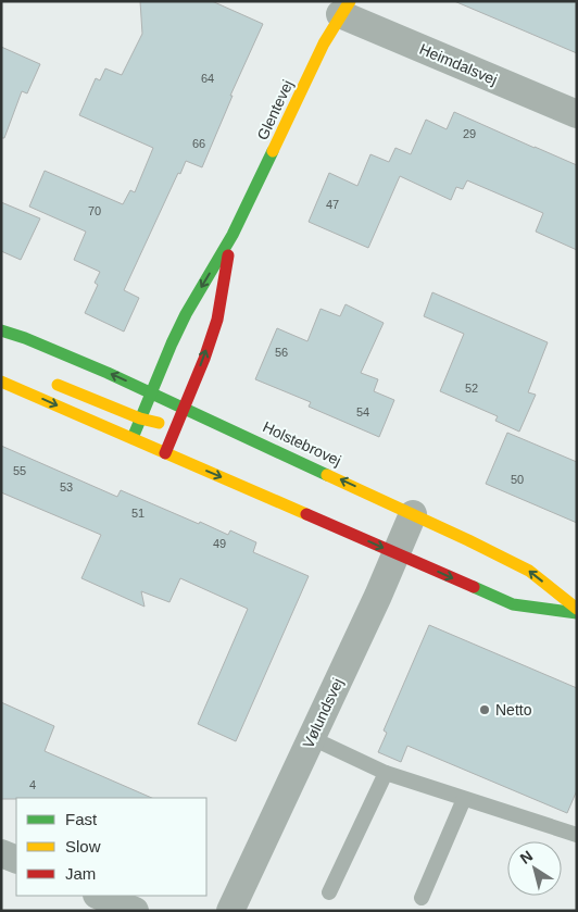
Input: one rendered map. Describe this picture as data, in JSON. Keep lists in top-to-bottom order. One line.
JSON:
{"streets":{"main road":["Glentevej","Holstebrovej"],"street":["Heimdalsvej","Vølundsvej"]},"crossings":[["Heimdalsvej","Glentevej"],["Glentevej","Holstebrovej"],["Holstebrovej","Vølundsvej"]],"places":["Netto"],"house_numbers":["64","29","66","47","70","56","52","54","55","50","53","51","49","4"],"legend":["Fast","Slow","Jam"],"north":"top left"}
